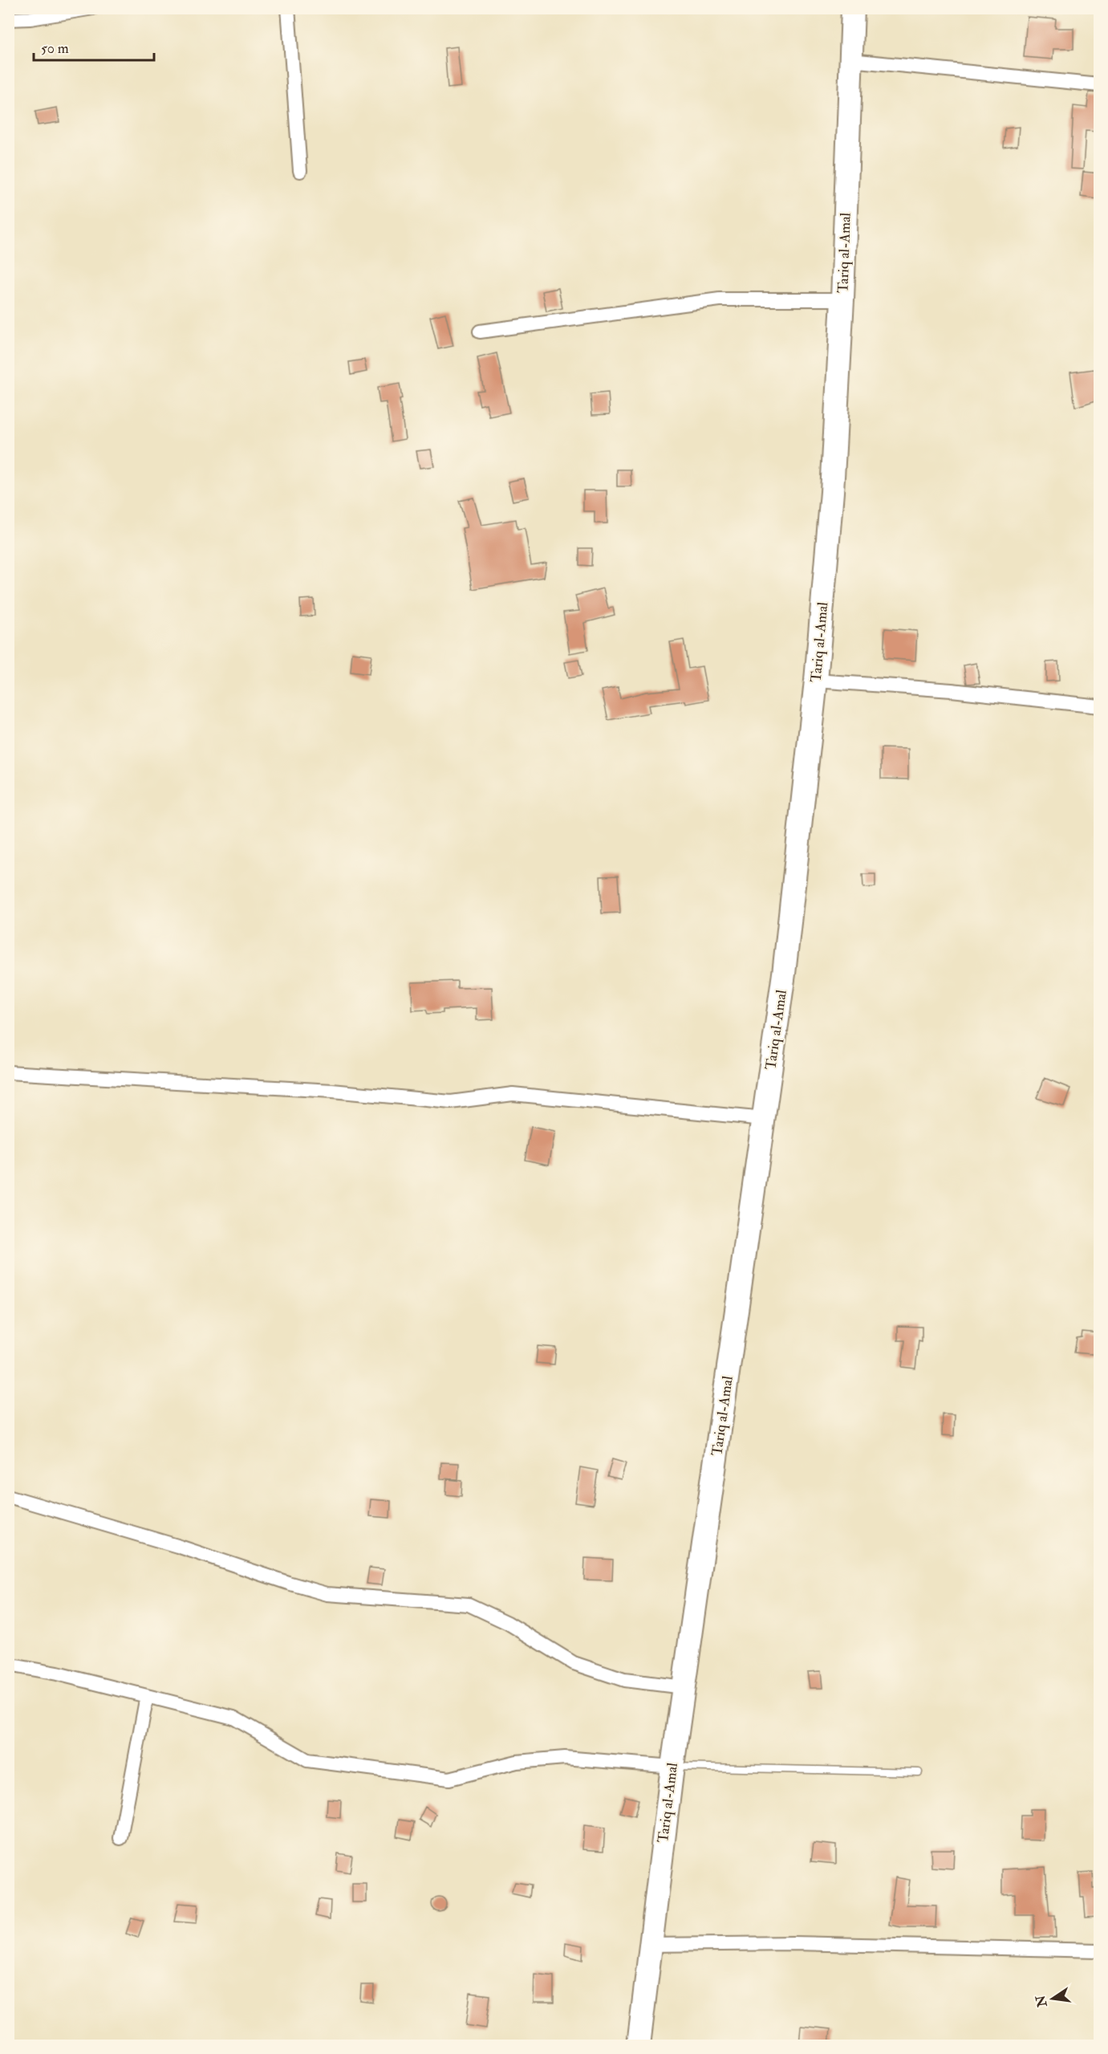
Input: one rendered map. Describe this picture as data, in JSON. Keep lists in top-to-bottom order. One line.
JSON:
{"streets":{"highway":["Tariq al-Amal"]},"scale_bar":"50 m","north":"left"}
